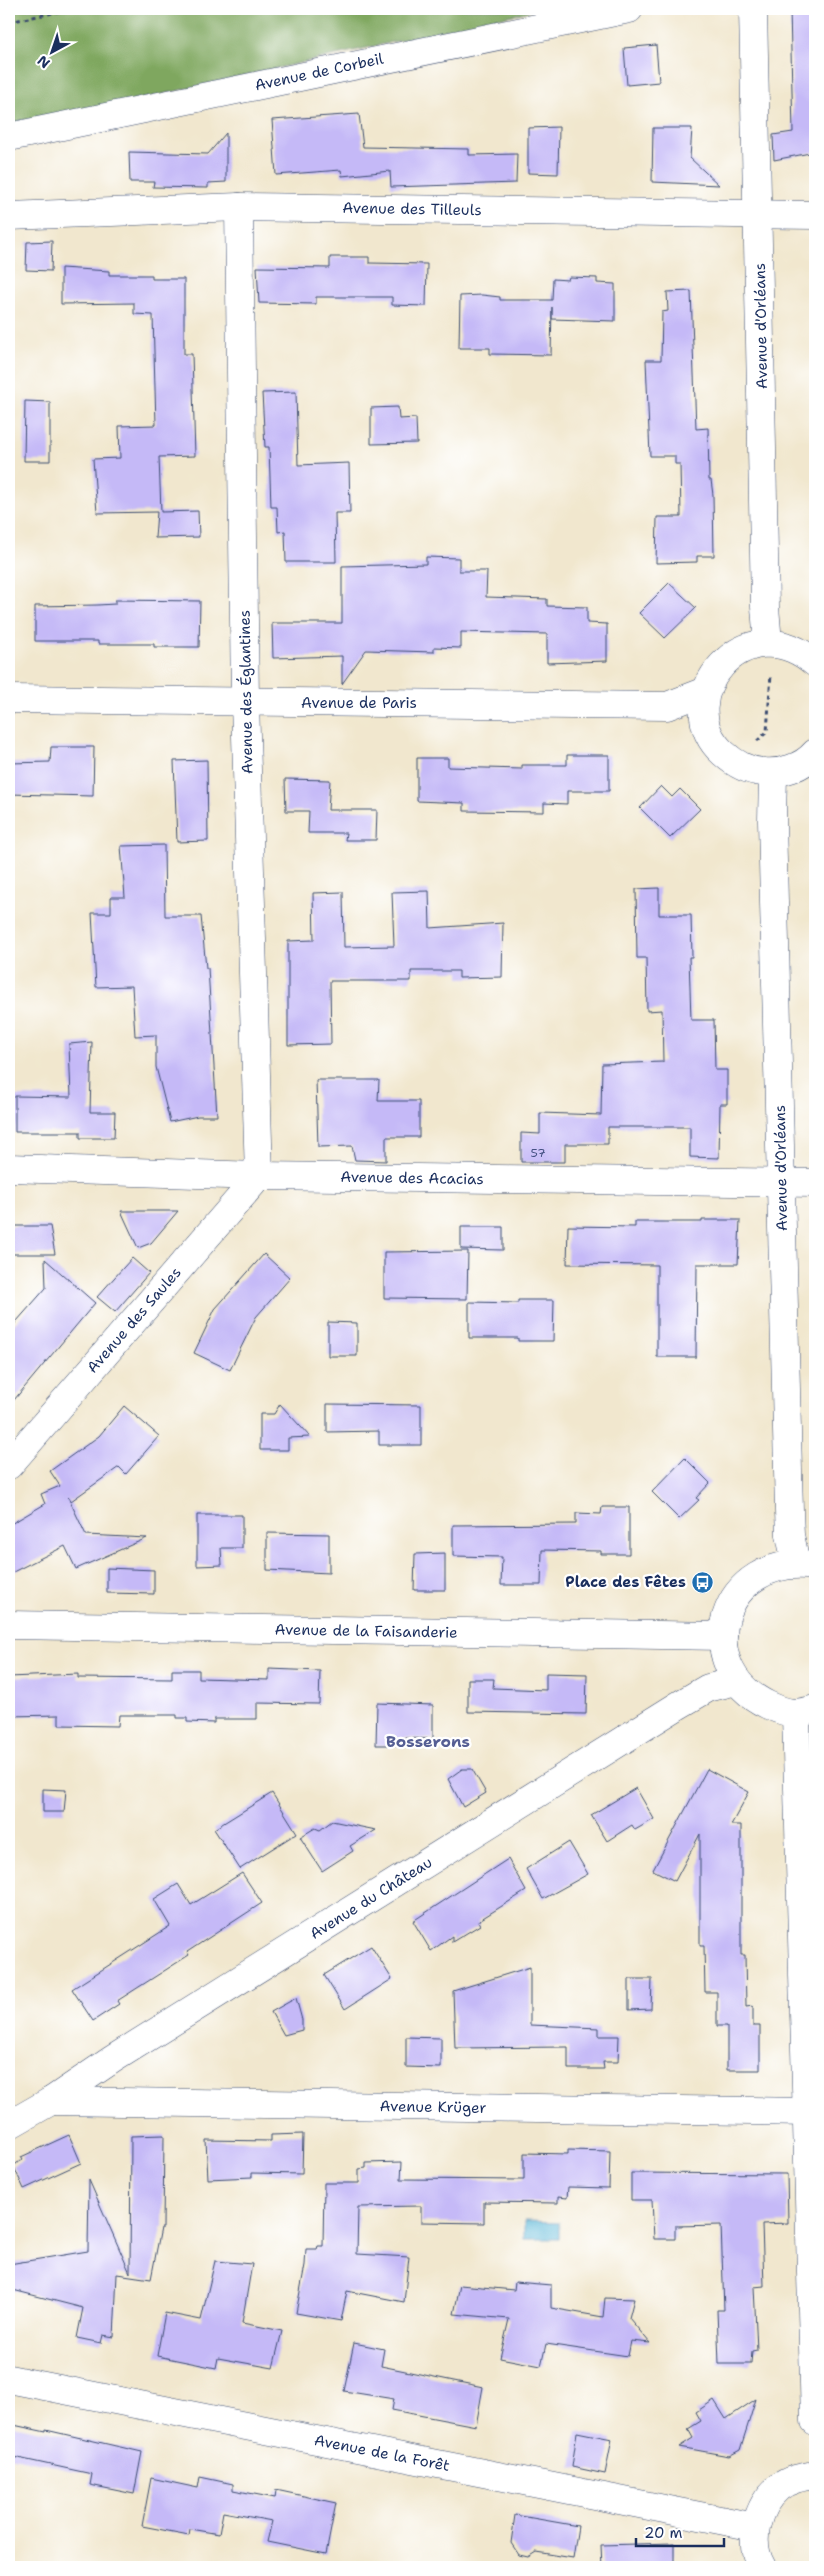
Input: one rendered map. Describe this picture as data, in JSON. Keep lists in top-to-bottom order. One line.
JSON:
{"streets":{"street":["Avenue de Corbeil","Avenue des Tilleuls","Avenue d'Orléans","Avenue des Églantines","Avenue de Paris","Avenue des Acacias","Avenue des Saules","Avenue de la Faisanderie","Avenue du Château","Avenue Krüger","Avenue de la Forêt"]},"crossings":[["Avenue des Tilleuls","Avenue d'Orléans"],["Avenue des Tilleuls","Avenue des Églantines"],["Avenue d'Orléans","Avenue des Acacias"],["Avenue des Églantines","Avenue de Paris"],["Avenue des Églantines","Avenue des Acacias"],["Avenue des Églantines","Avenue des Saules"],["Avenue des Acacias","Avenue des Saules"],["Avenue du Château","Avenue Krüger"]],"districts":["Bosserons"],"places":{"bus stop":["Place des Fêtes"]},"house_numbers":["57"],"scale_bar":"20 m","north":"bottom left"}
